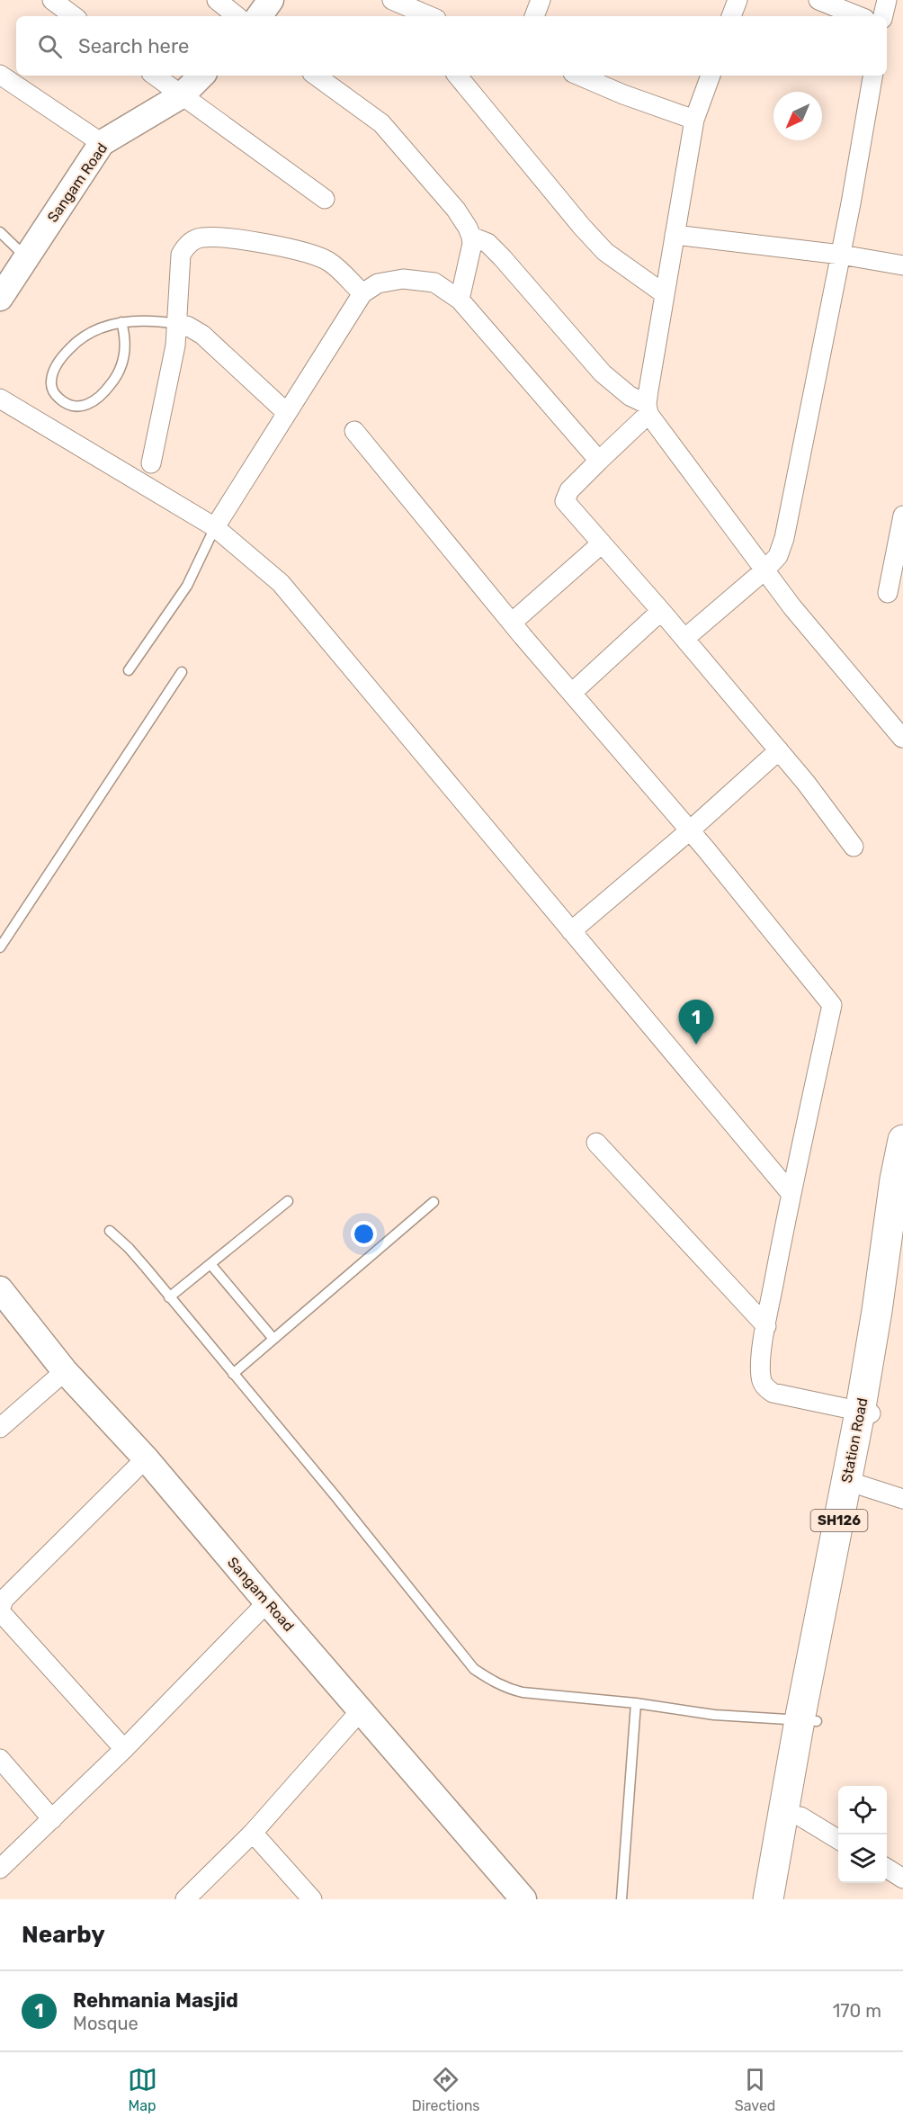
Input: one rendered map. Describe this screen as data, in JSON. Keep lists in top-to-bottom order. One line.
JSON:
{"streets":{"main road":["Station Road","SH126"],"street":["Sangam Road"]},"north":"bottom left","page":{"search":"Search here","pins":"1","heading":"Nearby","list":[{"mark":"1","name":"Rehmania Masjid","note":"Mosque","value":"170 m"}],"nav":["Map","Directions","Saved"]}}
